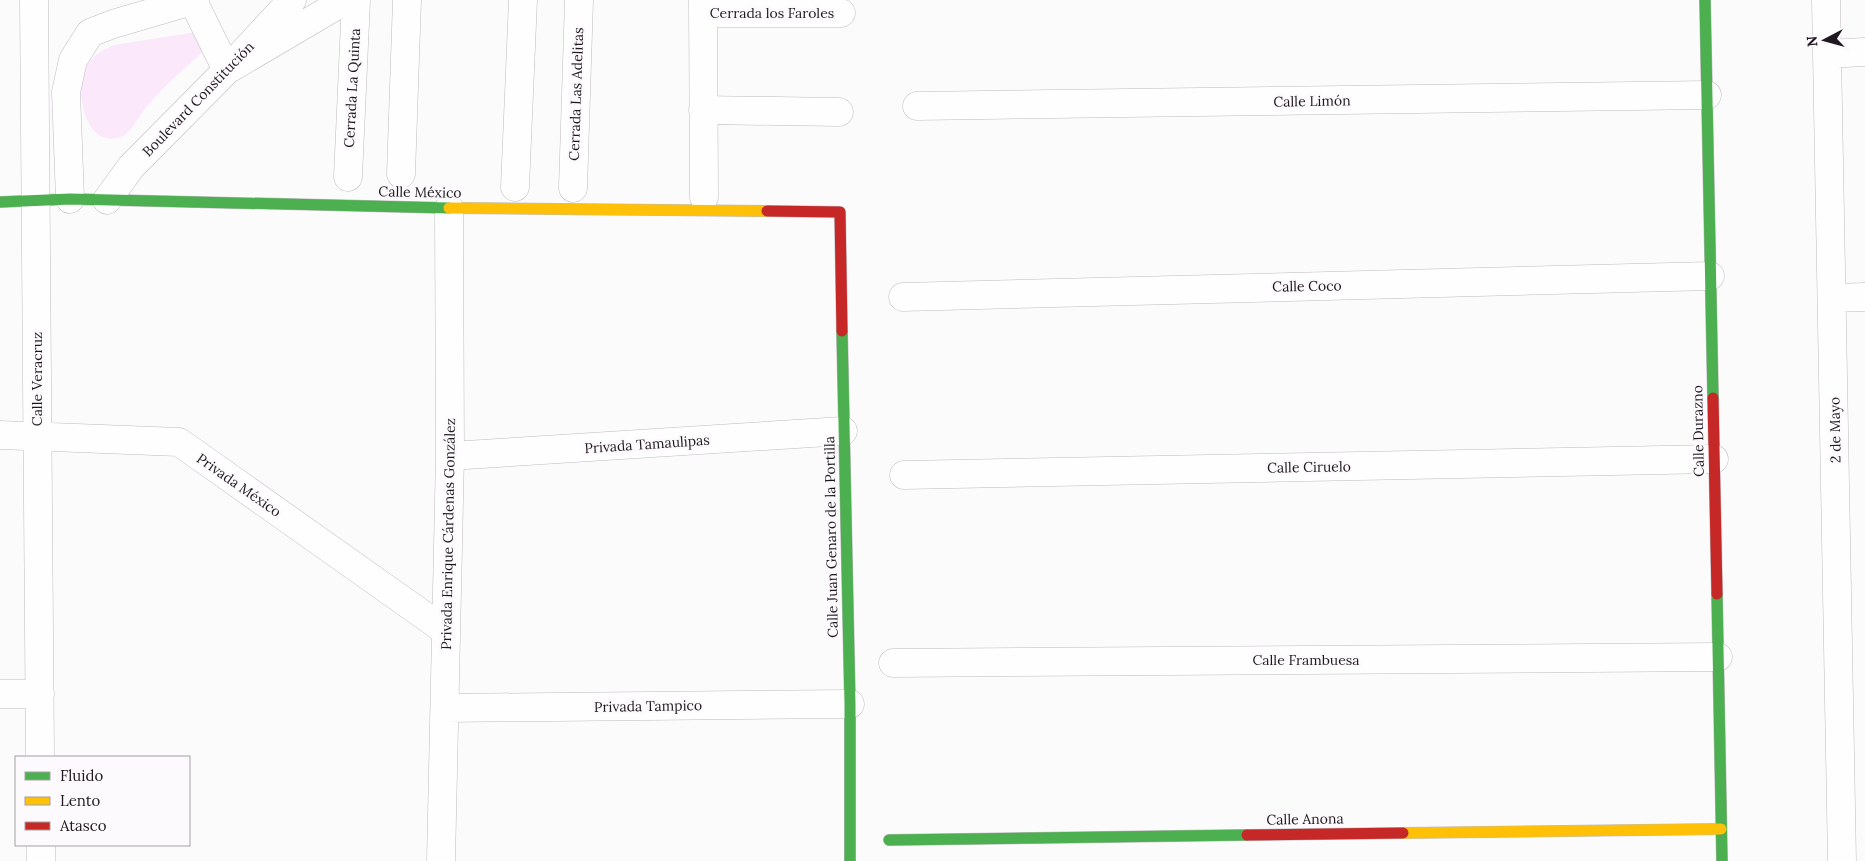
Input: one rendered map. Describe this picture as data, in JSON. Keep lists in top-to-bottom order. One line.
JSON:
{"streets":{"street":["Cerrada los Faroles","Cerrada La Quinta","Cerrada Las Adelitas","Boulevard Constitución","Calle Limón","Calle México","Calle Coco","Calle Veracruz","2 de Mayo","Calle Durazno","Privada Tamaulipas","Calle Ciruelo","Privada México","Privada Enrique Cárdenas González","Calle Juan Genaro de la Portilla","Calle Frambuesa","Privada Tampico","Calle Anona"]},"crossings":[["Boulevard Constitución","Calle México"],["Calle Limón","Calle Durazno"],["Calle México","Calle Veracruz"],["Calle México","Privada Enrique Cárdenas González"],["Calle México","Calle Juan Genaro de la Portilla"],["Calle Coco","Calle Durazno"],["Calle Veracruz","Privada México"],["Calle Durazno","Calle Ciruelo"],["Calle Durazno","Calle Frambuesa"],["Calle Durazno","Calle Anona"],["Privada Tamaulipas","Privada Enrique Cárdenas González"],["Privada Tamaulipas","Calle Juan Genaro de la Portilla"],["Privada México","Privada Enrique Cárdenas González"],["Privada Enrique Cárdenas González","Privada Tampico"],["Calle Juan Genaro de la Portilla","Privada Tampico"]],"legend":["Fluido","Lento","Atasco"],"north":"left"}
